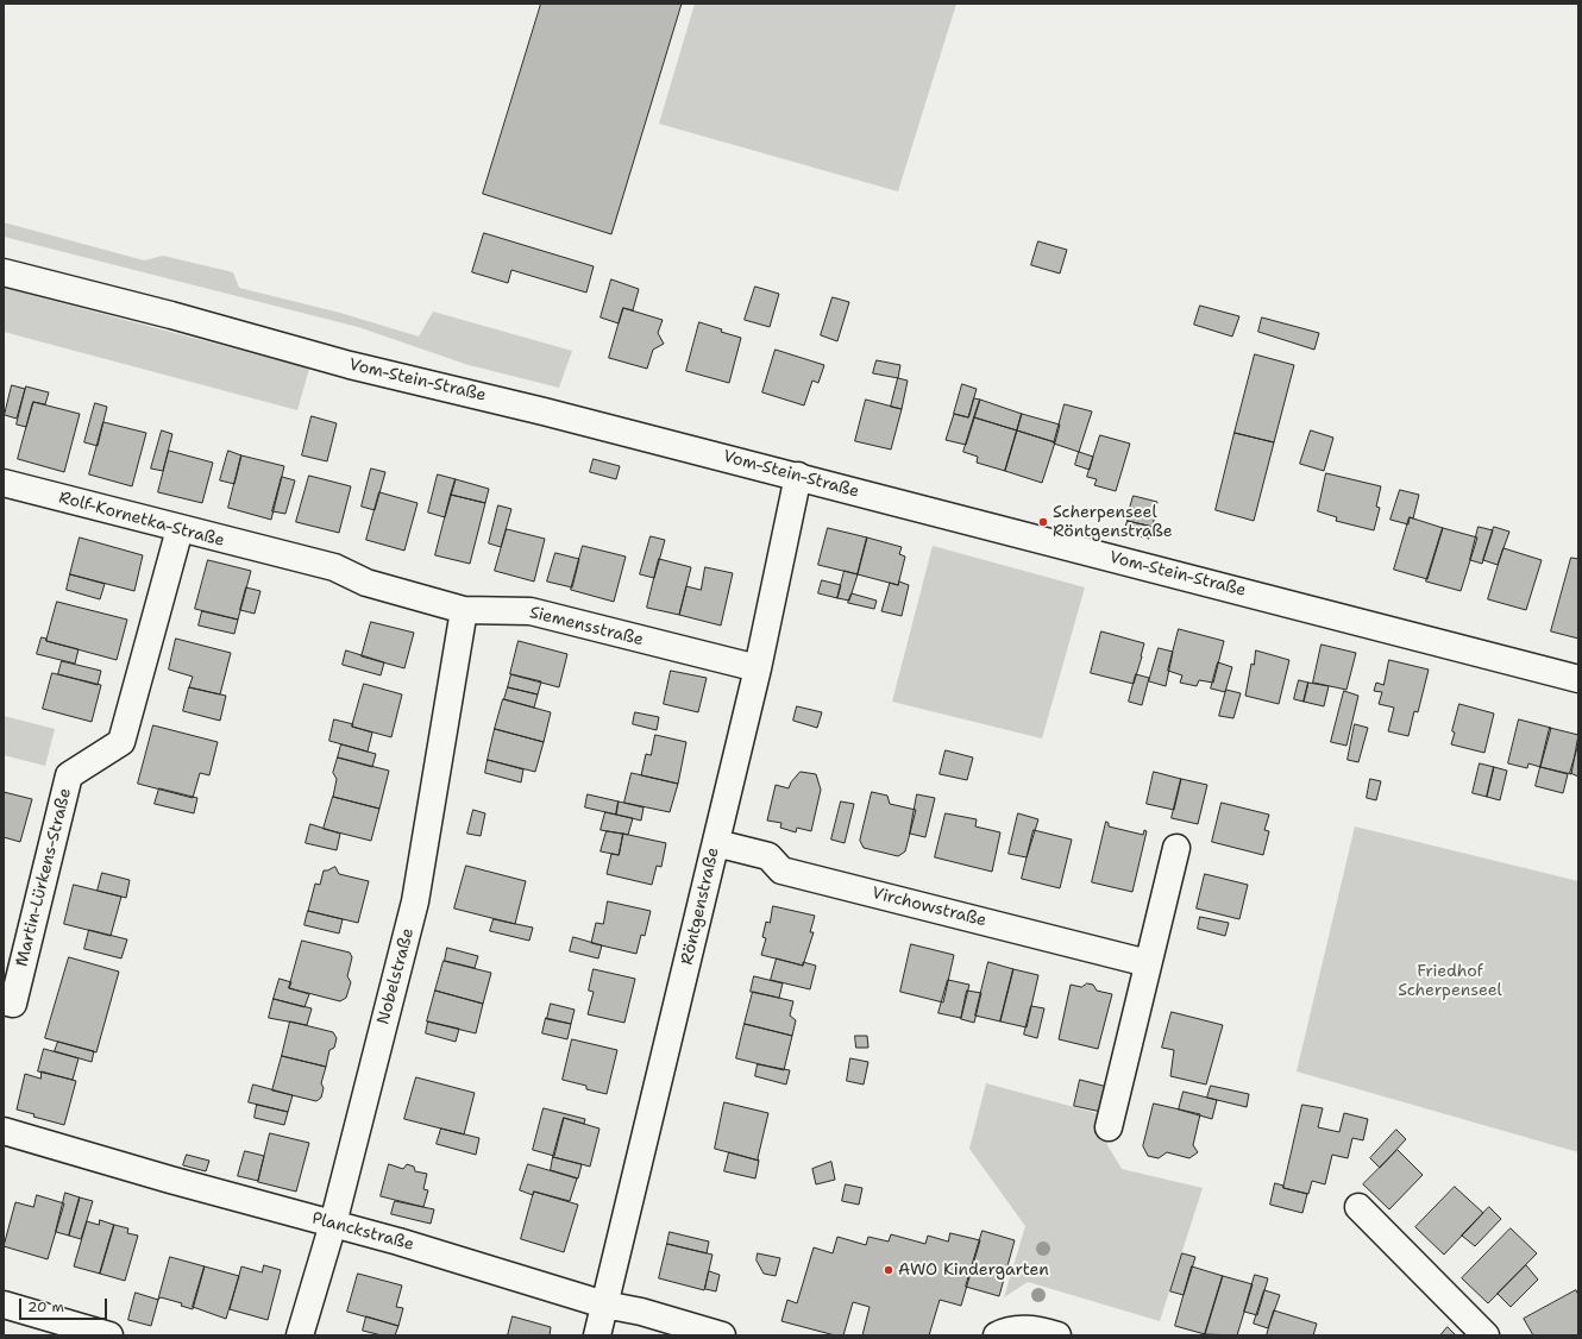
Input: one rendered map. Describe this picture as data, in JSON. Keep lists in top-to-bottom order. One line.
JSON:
{"streets":{"street":["Vom-Stein-Straße","Rolf-Kornetka-Straße","Siemensstraße","Martin-Lürkens-Straße","Röntgenstraße","Virchowstraße","Nobelstraße","Planckstraße"]},"crossings":[["Vom-Stein-Straße","Röntgenstraße"],["Rolf-Kornetka-Straße","Siemensstraße"],["Rolf-Kornetka-Straße","Martin-Lürkens-Straße"],["Siemensstraße","Röntgenstraße"],["Siemensstraße","Nobelstraße"],["Röntgenstraße","Virchowstraße"],["Röntgenstraße","Planckstraße"],["Nobelstraße","Planckstraße"]],"parks":["Friedhof Scherpenseel"],"places":["Scherpenseel Röntgenstraße","AWO Kindergarten"],"scale_bar":"20 m"}
